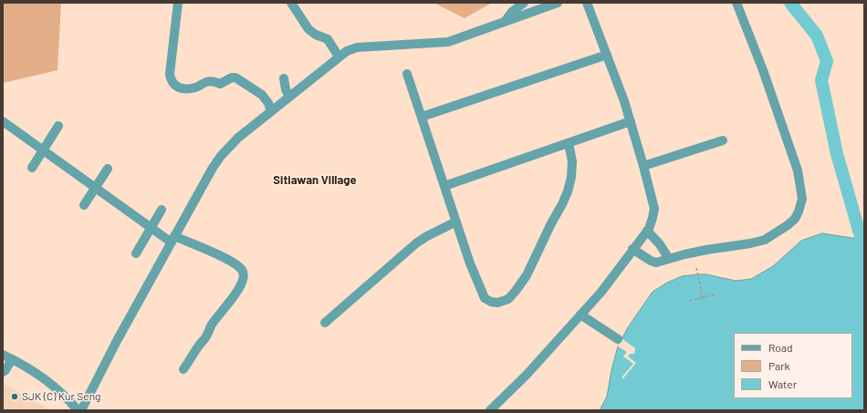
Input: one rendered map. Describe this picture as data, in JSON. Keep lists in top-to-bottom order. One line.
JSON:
{"districts":["Sitiawan Village"],"places":["SJK (C) Kur Seng"],"legend":["Road","Park","Water"]}
